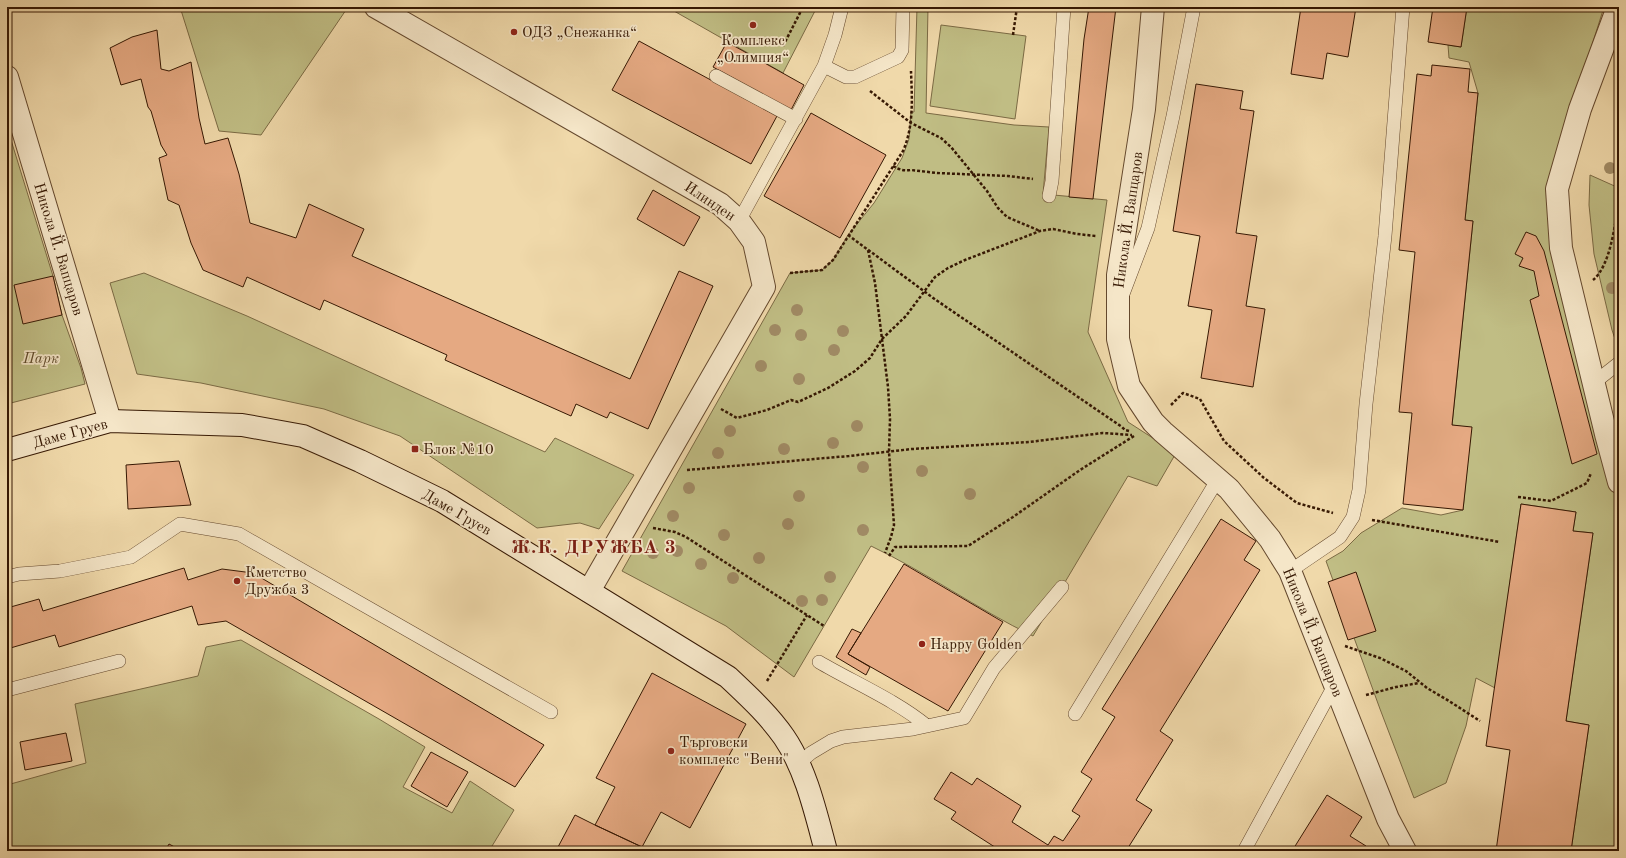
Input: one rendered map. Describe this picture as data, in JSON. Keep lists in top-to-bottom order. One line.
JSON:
{"streets":{"street":["Илинден","Никола Й. Вапцаров","Даме Груев"]},"crossings":[["Илинден","Даме Груев"],["Никола Й. Вапцаров","Даме Груев"]],"districts":["Ж.К. ДРУЖБА 3"],"parks":["Парк"],"places":{"other":["Комплекс „Олимпия“","ОДЗ „Снежанка“","Кметство Дружба 3","Happy Golden","Търговски комплекс \"Вени\""],"transit":["Блок №10"]}}
